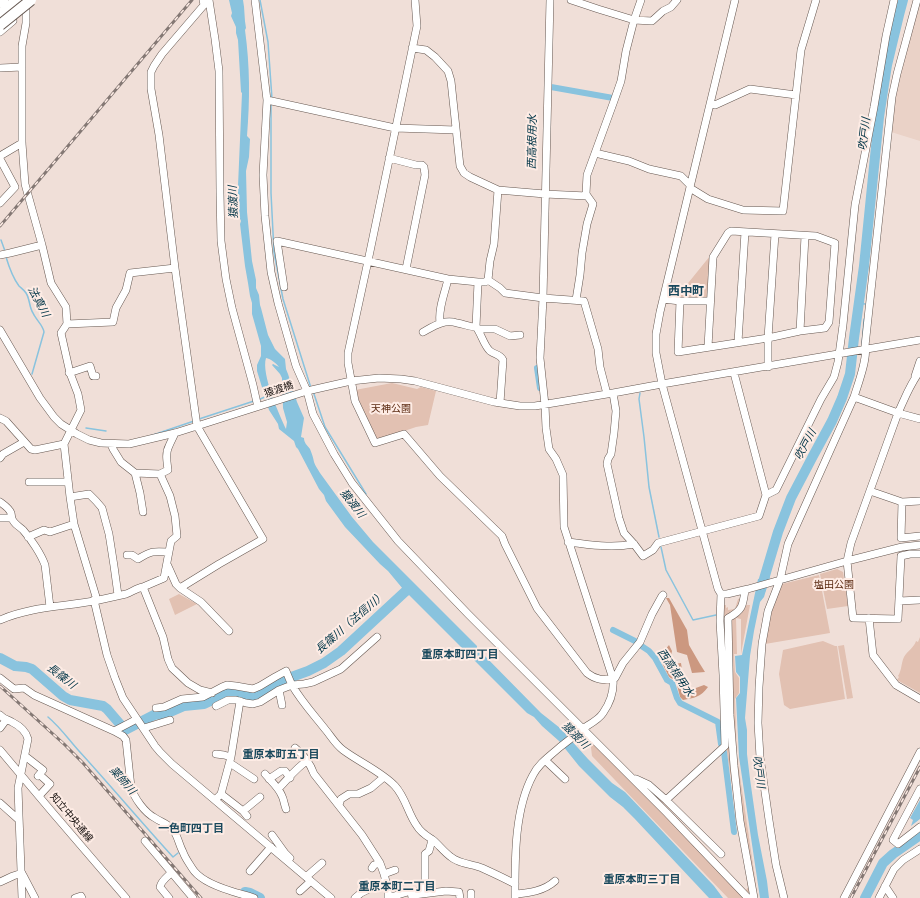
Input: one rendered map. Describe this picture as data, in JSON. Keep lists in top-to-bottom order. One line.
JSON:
{"streets":{"street":["猿渡橋","知立中央通線"]},"districts":["西中町","重原本町四丁目","重原本町五丁目","一色町四丁目","重原本町三丁目","重原本町二丁目"],"water":["吹戸川","西高根用水","猿渡川","法真川","長篠川（法信川）","長篠川","薬師川"],"parks":["天神公園","塩田公園"]}
